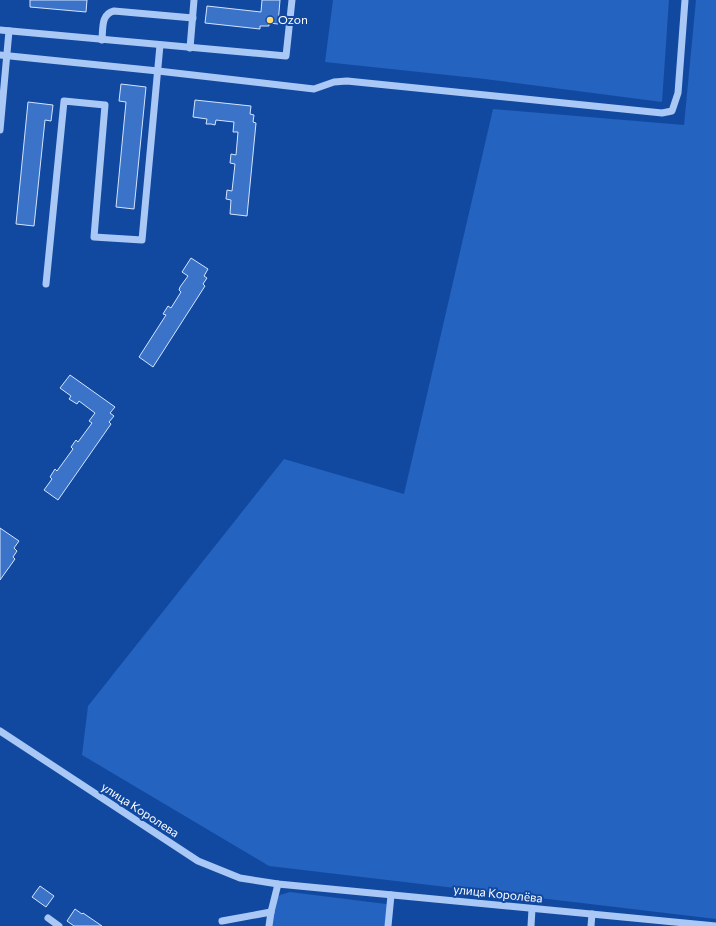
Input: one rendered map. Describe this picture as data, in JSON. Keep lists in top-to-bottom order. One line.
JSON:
{"streets":{"street":["улица Королева","улица Королёва"]},"crossings":[["улица Королева","улица Королёва"]],"places":["Ozon"]}
